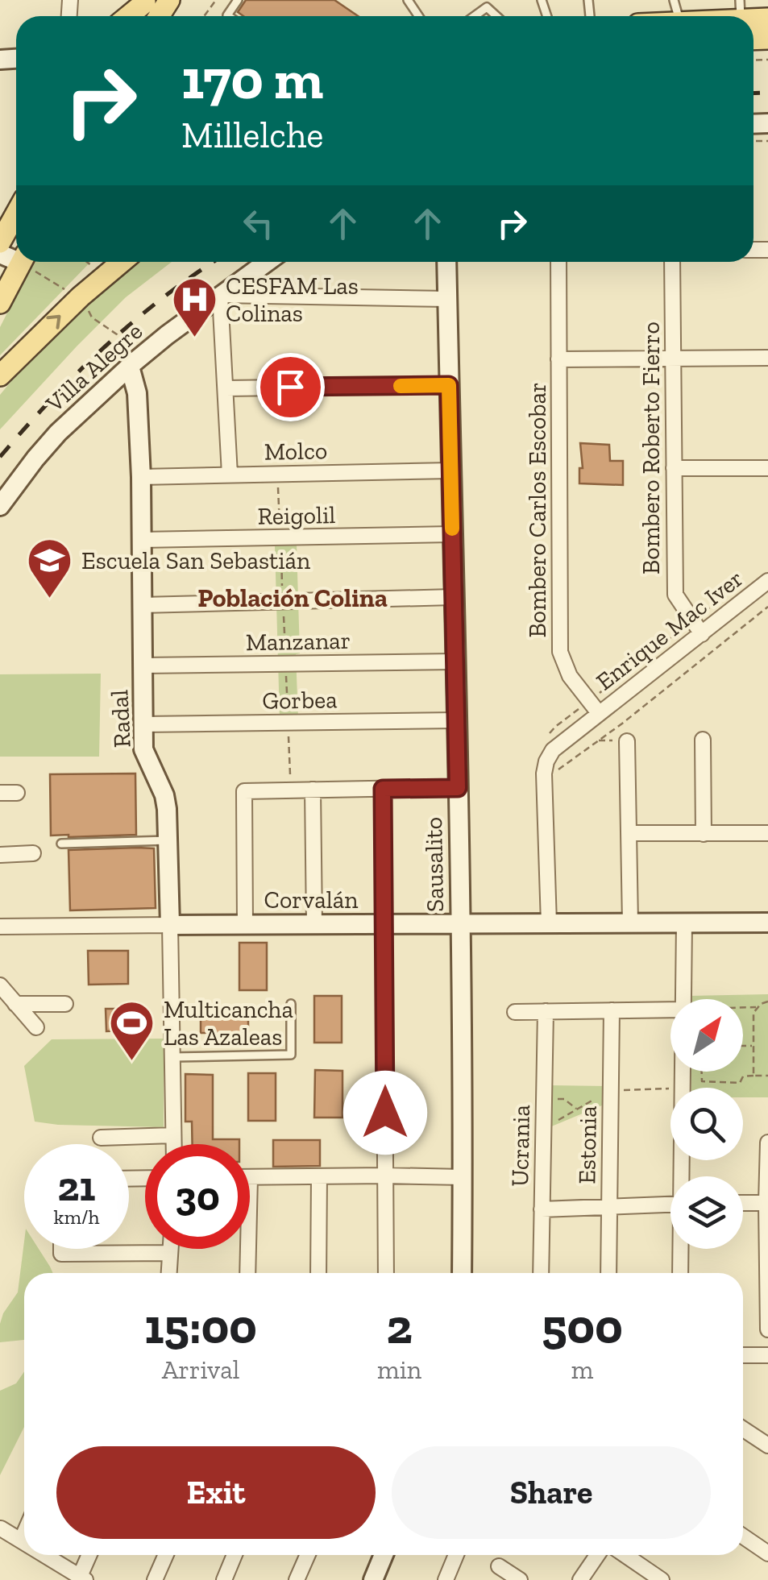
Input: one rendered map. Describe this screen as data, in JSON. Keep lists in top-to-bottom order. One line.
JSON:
{"streets":{"street":["Villa Alegre","Bombero Roberto Fierro","Molco","Bombero Carlos Escobar","Reigolil","Enrique Mac Iver","Manzanar","Gorbea","Radal","Sausalito","Corvalán","Estonia","Ucrania"]},"crossings":[["Villa Alegre","Radal"],["Bombero Roberto Fierro","Enrique Mac Iver"],["Molco","Radal"],["Molco","Sausalito"],["Bombero Carlos Escobar","Enrique Mac Iver"],["Reigolil","Radal"],["Reigolil","Sausalito"],["Manzanar","Radal"],["Manzanar","Sausalito"],["Gorbea","Radal"],["Gorbea","Sausalito"],["Radal","Corvalán"],["Sausalito","Corvalán"]],"districts":["Población Colina"],"places":{"hospital":["CESFAM Las Colinas"],"school or university":["Escuela San Sebastián"],"sports":["Multicancha Las Azaleas"]},"north":"top right","page":{"turn":["170 m","Millelche"],"speed":"21 km/h","limit":"30","eta":["15:00","Arrival","2","min","500","m"],"buttons":["Exit","Share"]}}
